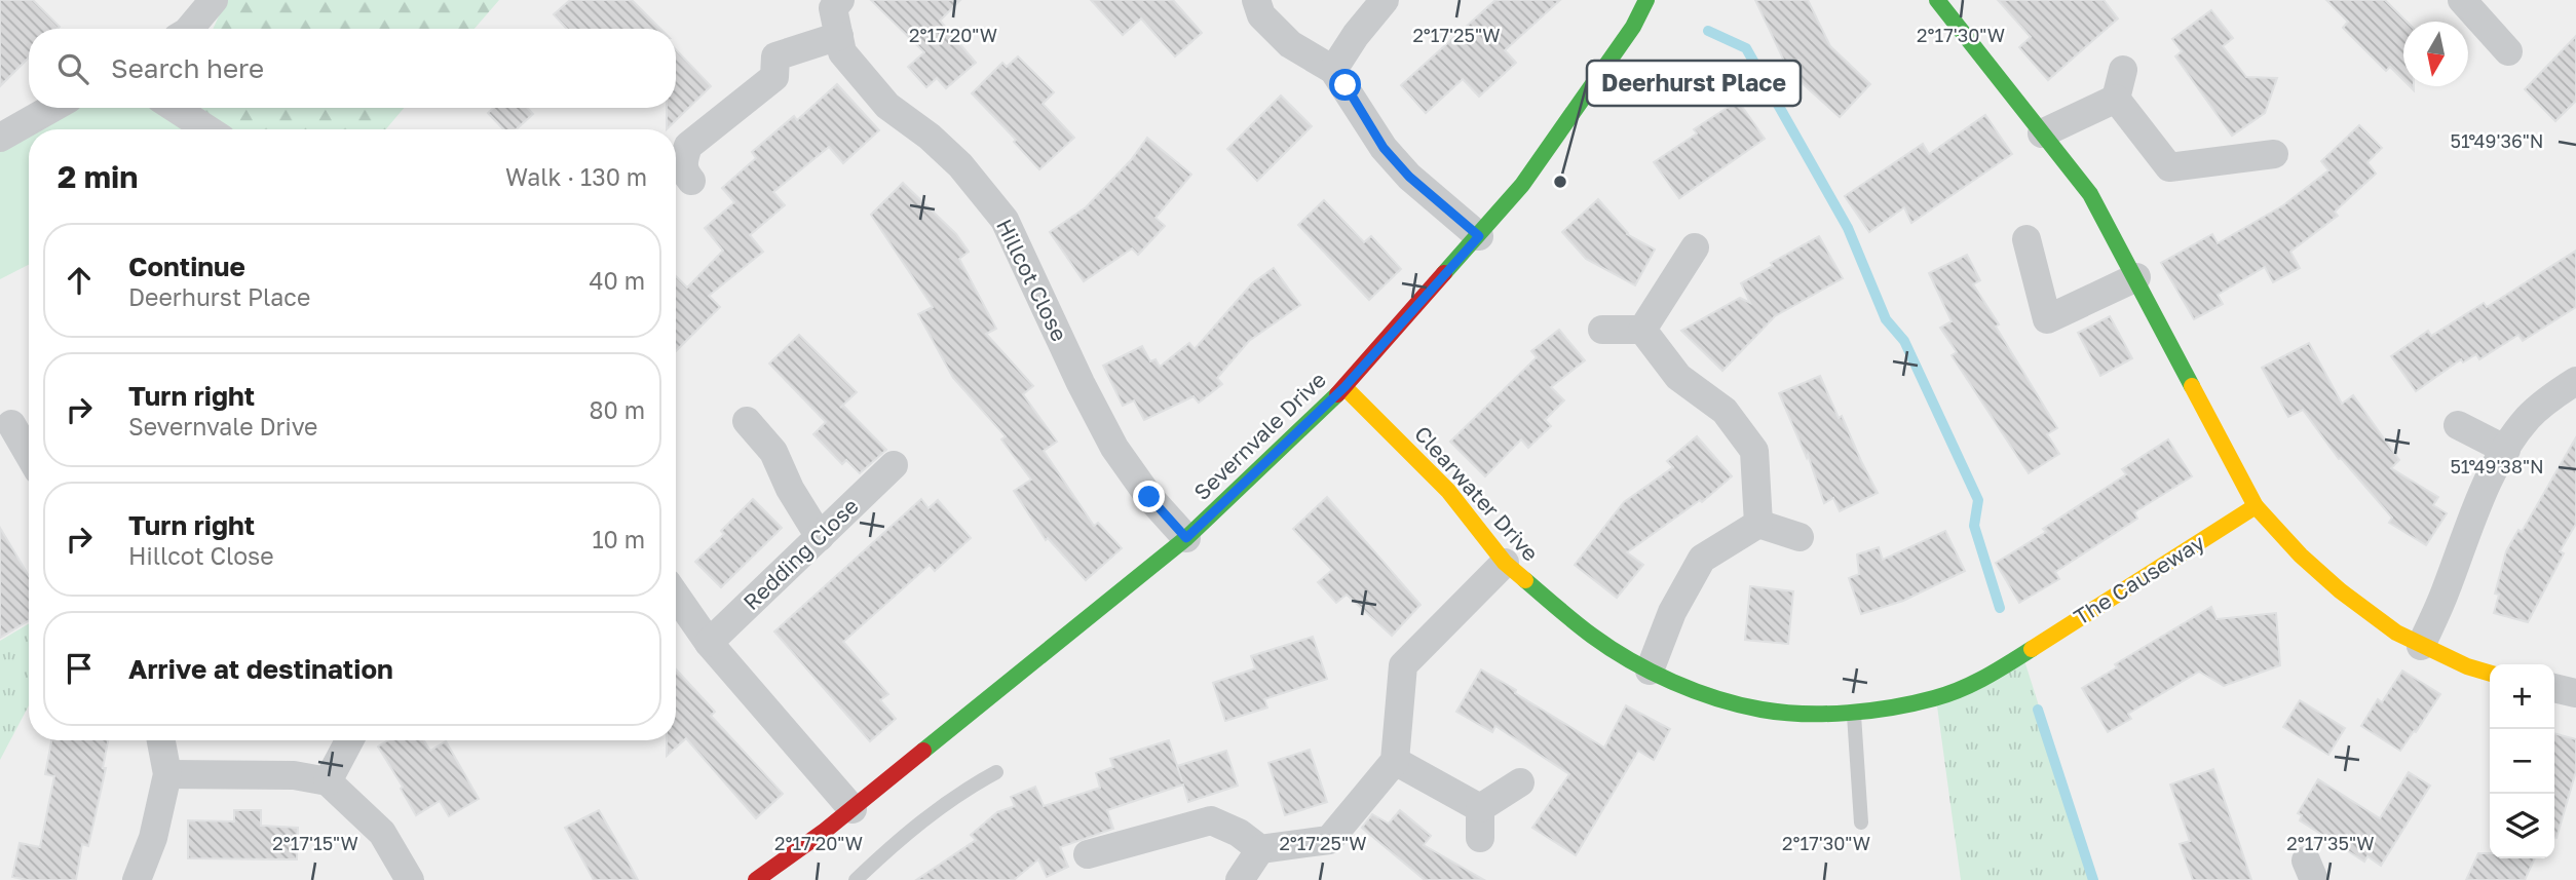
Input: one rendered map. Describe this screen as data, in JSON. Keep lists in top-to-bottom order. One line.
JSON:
{"streets":{"street":["Hillcot Close","Severnvale Drive","Clearwater Drive","Redding Close","The Causeway"]},"crossings":[["Hillcot Close","Severnvale Drive"],["Severnvale Drive","Clearwater Drive"],["Clearwater Drive","The Causeway"]],"places":["Deerhurst Place"],"north":"bottom","page":{"search":"Search here","heading":["2 min","Walk · 130 m"],"list":[["Continue","Deerhurst Place","40 m"],["Turn right","Severnvale Drive","80 m"],["Turn right","Hillcot Close","10 m"],"Arrive at destination"],"map_buttons":["+","−"]},"coordinates":["2°17'20\"W","2°17'25\"W","2°17'30\"W","51°49'36\"N","51°49'38\"N","2°17'15\"W","2°17'35\"W"]}
